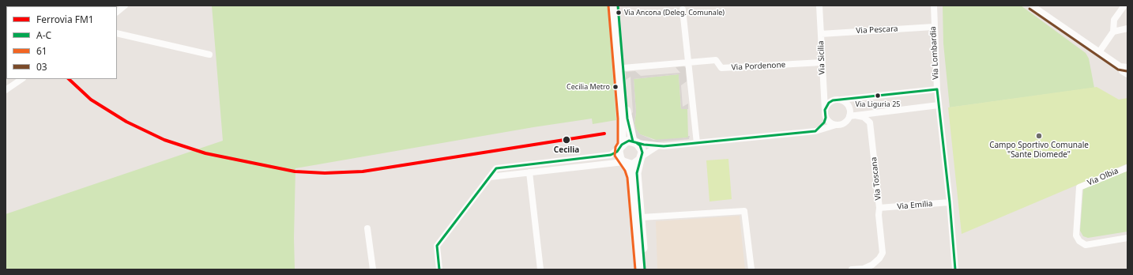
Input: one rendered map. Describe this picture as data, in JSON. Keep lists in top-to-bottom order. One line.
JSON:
{"streets":{"street":["Via Pescara","Via Lombardia","Via Sicilia","Via Pordenone","Via Olbia","Via Toscana","Via Emilia"]},"crossings":[["Via Pescara","Via Lombardia"],["Via Pescara","Via Sicilia"],["Via Lombardia","Via Emilia"],["Via Sicilia","Via Pordenone"],["Via Sicilia","Via Toscana"],["Via Toscana","Via Emilia"]],"places":["Via Ancona (Deleg. Comunale)","Cecilia Metro","Via Liguria 25","Campo Sportivo Comunale \"Sante Diomede\"","Cecilia"],"lines":["transit line A-C","transit line 61","transit line 03","rail line FM1"],"legend":["Ferrovia FM1","A-C","61","03"]}
